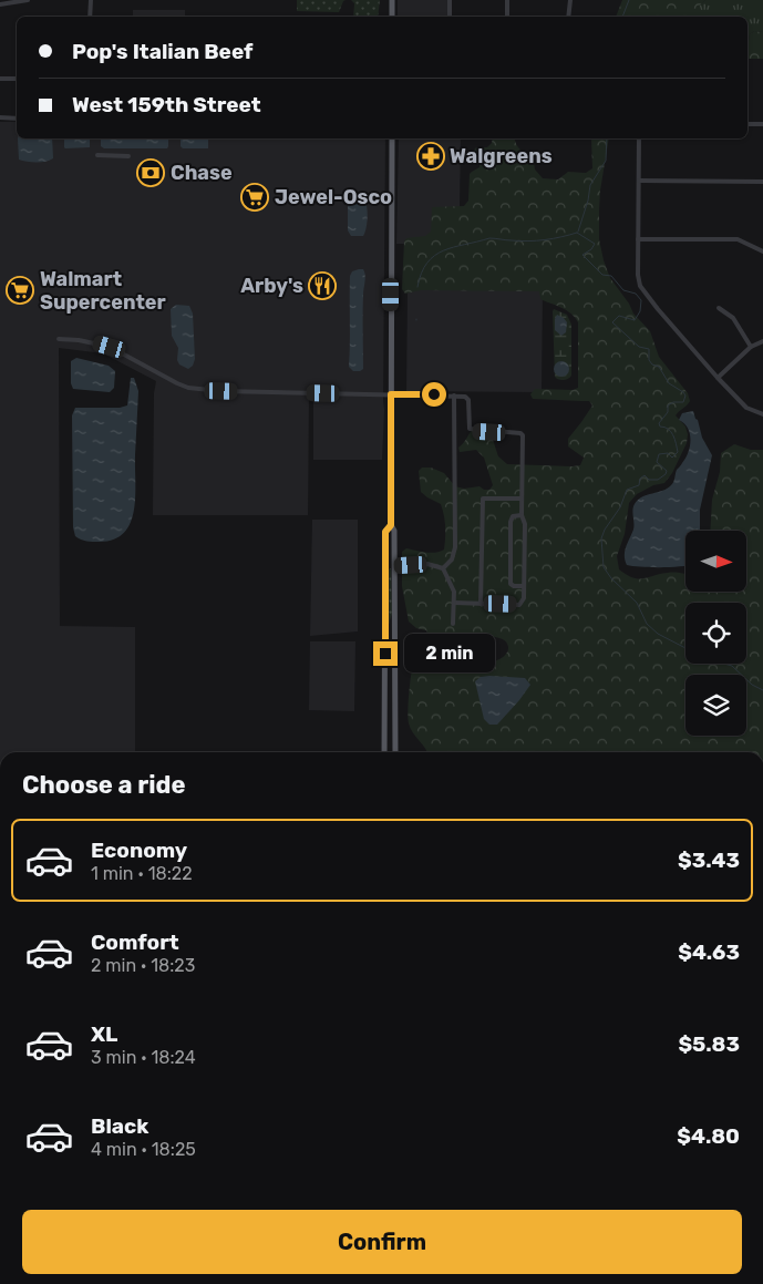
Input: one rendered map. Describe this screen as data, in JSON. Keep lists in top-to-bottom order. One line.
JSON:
{"places":{"pharmacy":["Walgreens"],"bank":["Chase"],"supermarket":["Jewel-Osco","Walmart Supercenter"],"restaurant":["Arby's"]},"north":"right","page":{"banner":["Pop's Italian Beef","West 159th Street"],"bubble":"2 min","heading":"Choose a ride","list":[{"name":"Economy","note":"1 min · 18:22","value":"$3.43"},{"name":"Comfort","note":"2 min · 18:23","value":"$4.63"},{"name":"XL","note":"3 min · 18:24","value":"$5.83"},{"name":"Black","note":"4 min · 18:25","value":"$4.80"}],"buttons":"Confirm"}}
